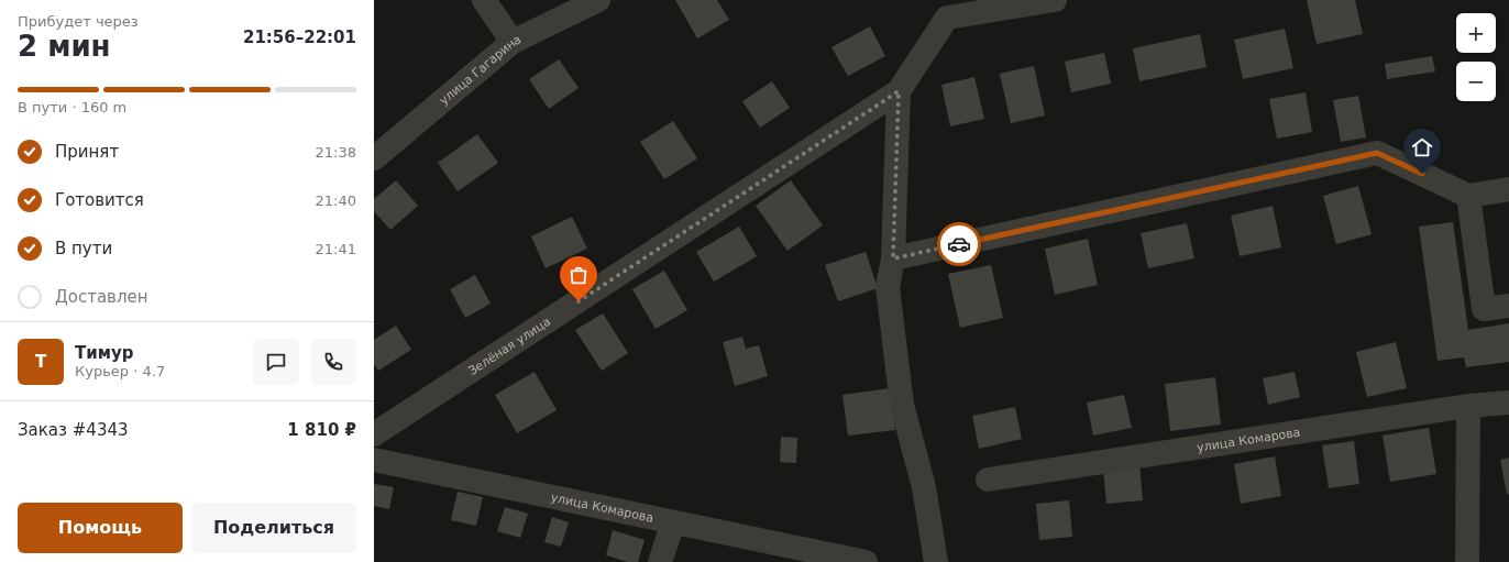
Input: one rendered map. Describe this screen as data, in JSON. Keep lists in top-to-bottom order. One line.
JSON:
{"streets":{"street":["улица Гагарина","Зелёная улица","улица Комарова"]},"page":{"heading":["2 мин","Прибудет через","21:56–22:01"],"panel":["Тимур","Курьер · 4.7","Заказ #4343","1 810 ₽"],"map_buttons":["+","−"],"bar":"В пути · 160 m","list":[["Принят","21:38"],["Готовится","21:40"],["В пути","21:41"],"Доставлен"],"round":"Т","buttons":["Помощь","Поделиться"]}}
